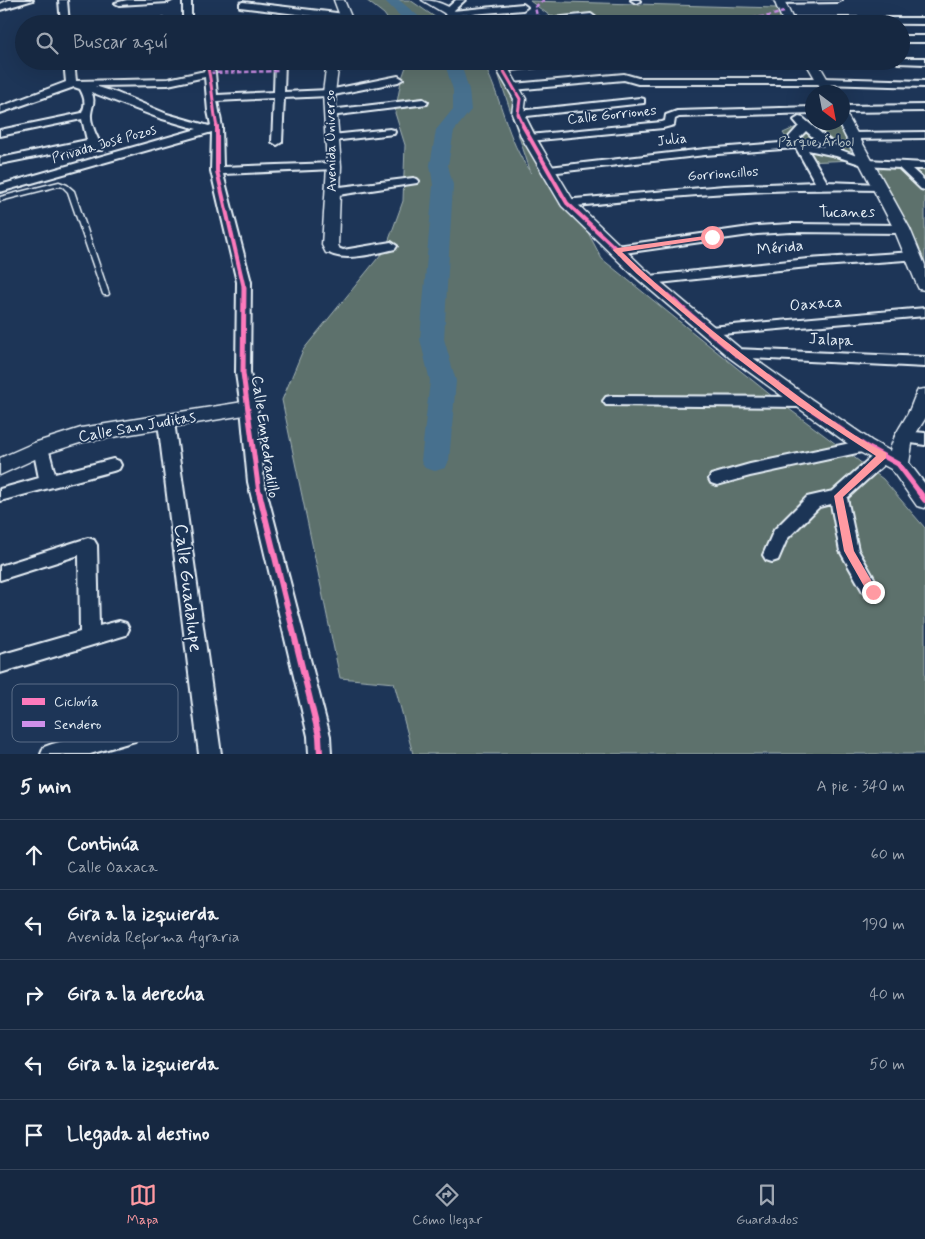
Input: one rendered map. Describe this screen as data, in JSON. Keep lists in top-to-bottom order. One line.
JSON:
{"streets":{"street":["Calle Gorriones","Julia","Avenida Universo","Privada José Pozos","Gorrioncillos","Tucanes","Mérida","Oaxaca","Jalapa","Calle San Juditas","Calle Empedradillo","Calle Guadalupe"]},"crossings":[["Privada José Pozos","Calle Empedradillo"],["Calle San Juditas","Calle Empedradillo"],["Calle San Juditas","Calle Guadalupe"]],"parks":["Parque Árbol"],"legend":["Ciclovía","Sendero"],"north":"bottom right","page":{"search":"Buscar aquí","heading":["5 min","A pie · 340 m"],"list":[["Continúa","Calle Oaxaca","60 m"],["Gira a la izquierda","Avenida Reforma Agraria","190 m"],["Gira a la derecha","40 m"],["Gira a la izquierda","50 m"],"Llegada al destino"],"nav":["Mapa","Cómo llegar","Guardados"]}}
